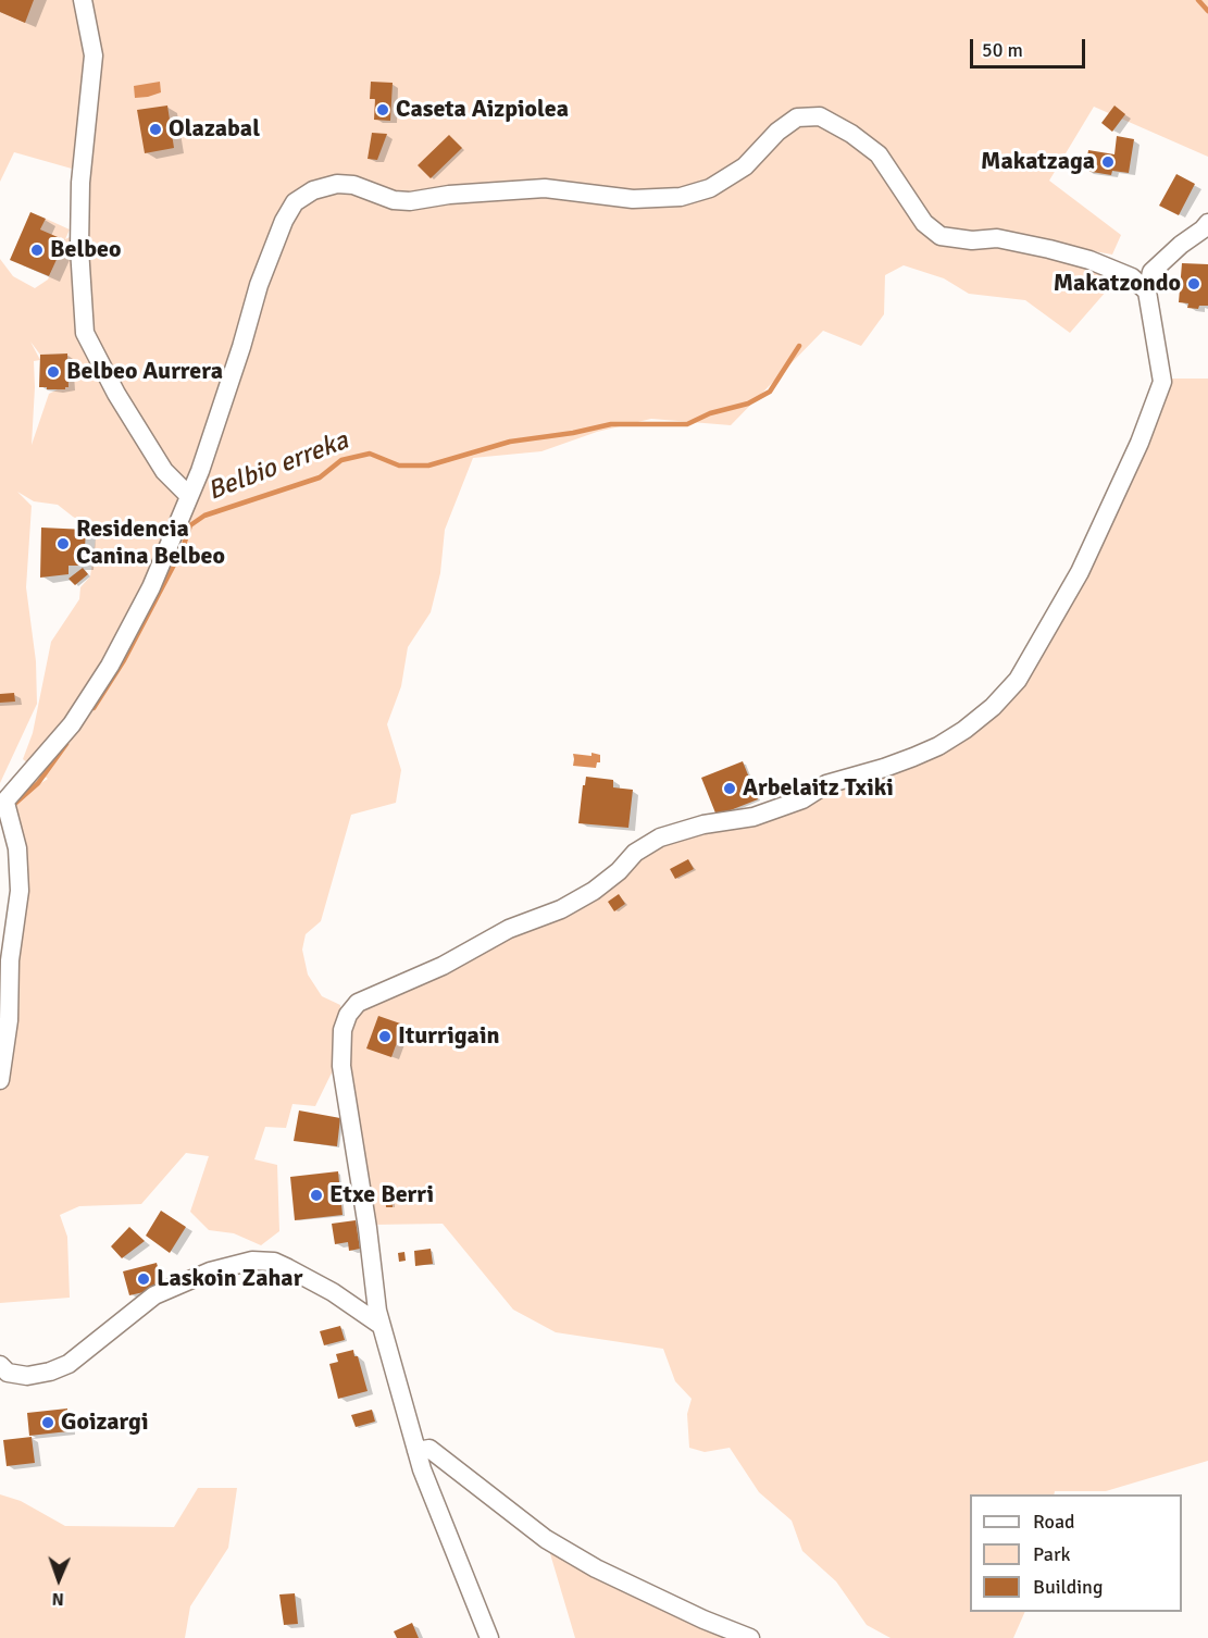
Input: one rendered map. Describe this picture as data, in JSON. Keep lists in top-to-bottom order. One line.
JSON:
{"water":["Belbio erreka"],"places":["Caseta Aizpiolea","Olazabal","Makatzaga","Belbeo","Makatzondo","Belbeo Aurrera","Residencia Canina Belbeo","Arbelaitz Txiki","Iturrigain","Etxe Berri","Laskoin Zahar","Goizargi"],"legend":["Road","Park","Building"],"scale_bar":"50 m","north":"bottom"}
